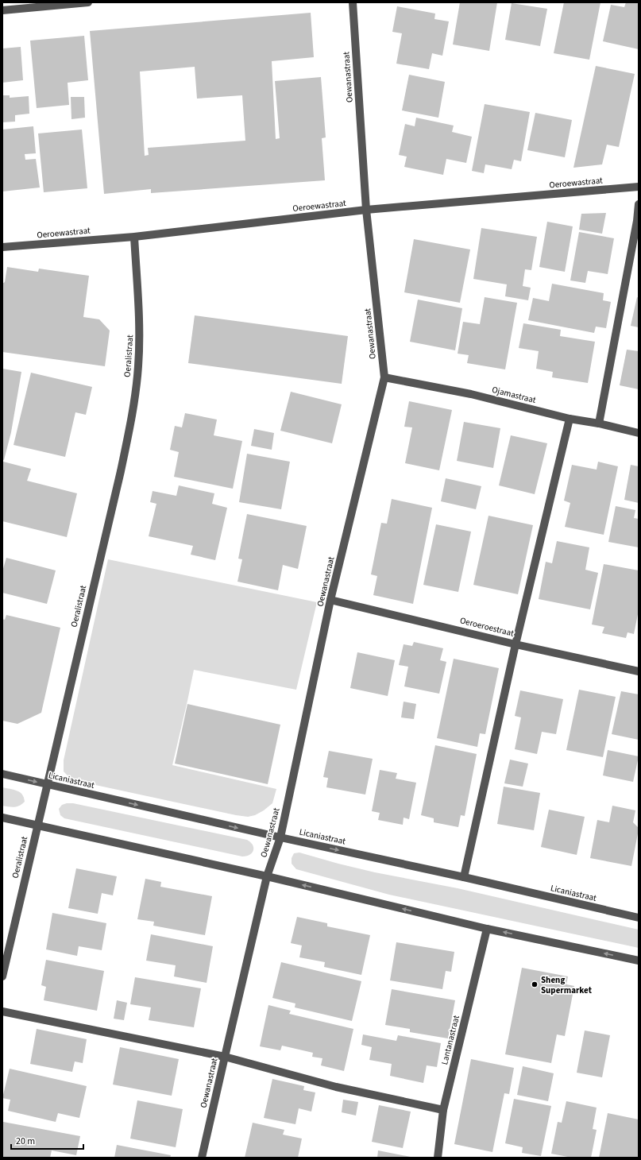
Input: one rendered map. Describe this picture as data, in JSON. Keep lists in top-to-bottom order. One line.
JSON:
{"streets":{"street":["Oewanastraat","Oeroewastraat","Oeralistraat","Ojamastraat","Oeroeroestraat","Licaniastraat","Lantanastraat"]},"crossings":[["Oewanastraat","Oeroewastraat"],["Oewanastraat","Ojamastraat"],["Oewanastraat","Oeroeroestraat"],["Oewanastraat","Licaniastraat"],["Oeroewastraat","Oeralistraat"],["Oeralistraat","Licaniastraat"]],"places":["Sheng Supermarket"],"scale_bar":"20 m"}
